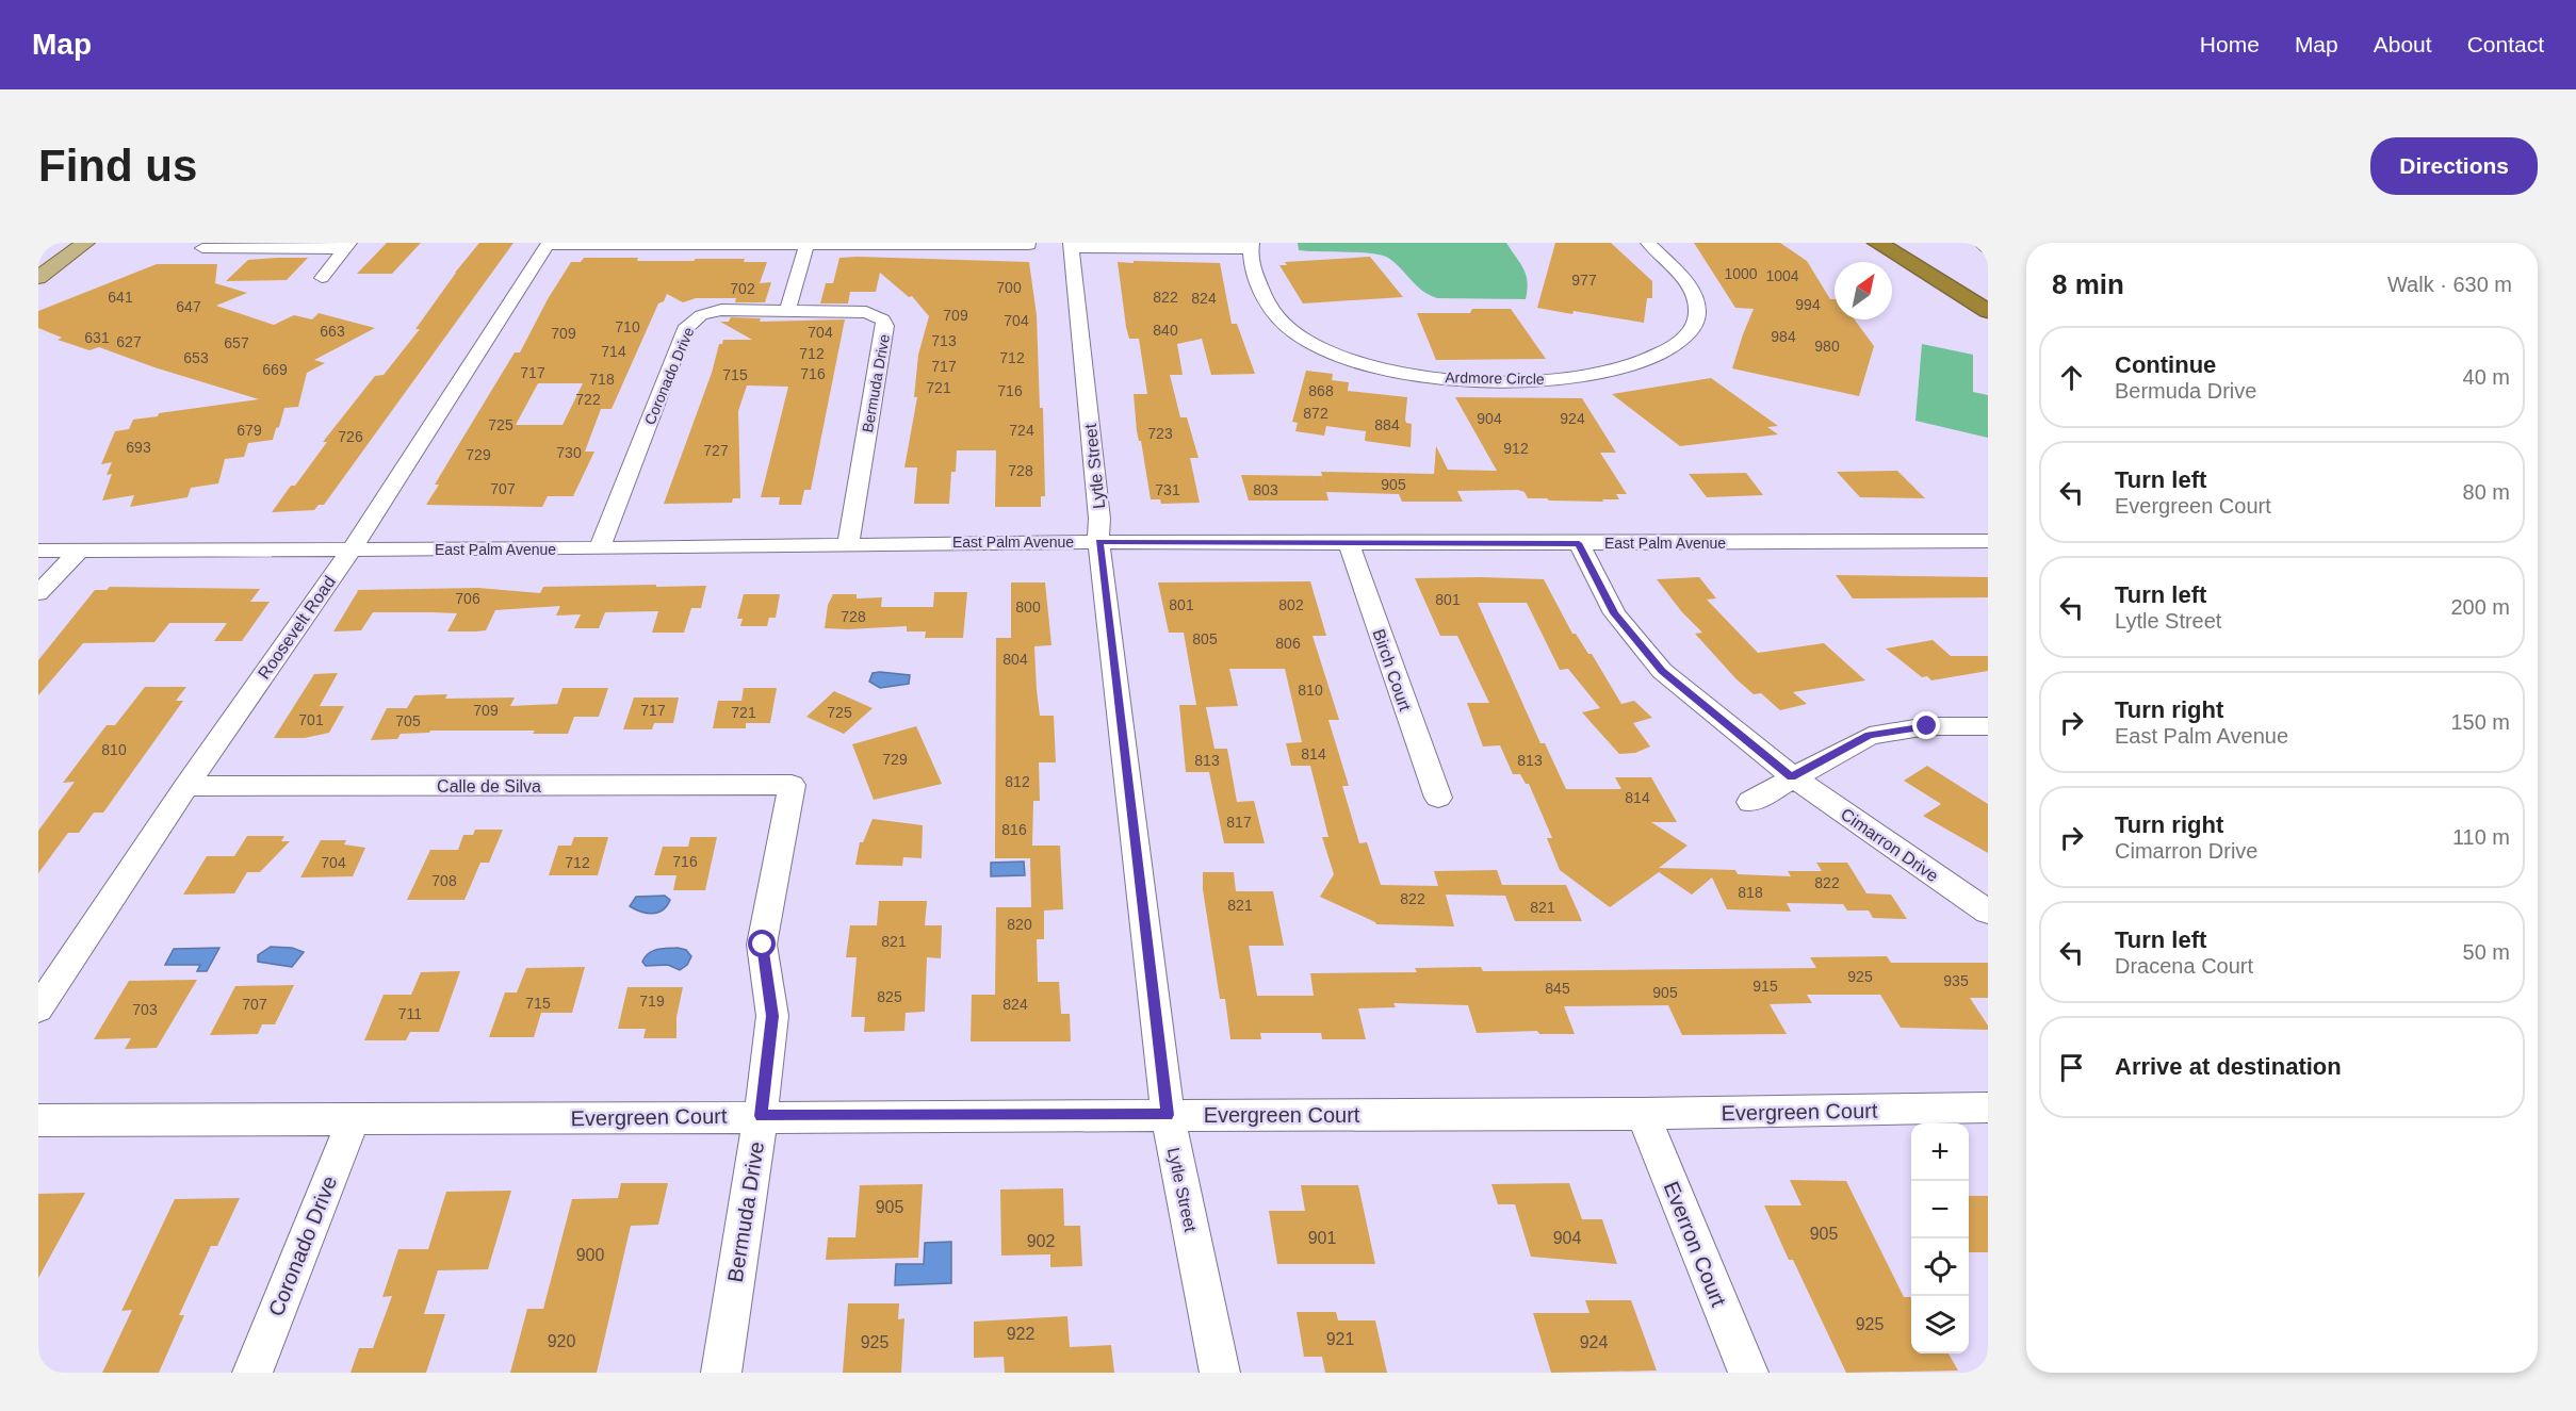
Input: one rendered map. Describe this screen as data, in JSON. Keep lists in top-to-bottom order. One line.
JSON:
{"streets":{"street":["Coronado Drive","Ardmore Circle","Bermuda Drive","Lytle Street","East Palm Avenue","Roosevelt Road","Birch Court","Calle de Silva","Cimarron Drive","Evergreen Court","Everron Court"]},"crossings":[["Coronado Drive","Bermuda Drive"],["Coronado Drive","East Palm Avenue"],["Coronado Drive","Evergreen Court"],["Bermuda Drive","East Palm Avenue"],["Bermuda Drive","Calle de Silva"],["Bermuda Drive","Evergreen Court"],["Lytle Street","East Palm Avenue"],["Lytle Street","Evergreen Court"],["East Palm Avenue","Roosevelt Road"],["East Palm Avenue","Birch Court"],["East Palm Avenue","Cimarron Drive"],["Roosevelt Road","Calle de Silva"],["Evergreen Court","Everron Court"]],"house_numbers":["1000","1004","977","700","702","641","822","824","994","647","709","704","710","840","663","704","709","984","631","713","627","657","980","714","712","653","712","717","669","717","716","715","718","721","716","868","722","872","904","924","725","884","679","724","723","726","693","912","727","730","729","728","905","707","731","803","706","801","801","802","800","728","805","806","804","810","709","717","721","725","701","705","810","814","729","813","813","812","814","817","816","716","704","712","708","822","818","822","821","821","820","821","925","935","915","845","905","825","719","715","707","824","703","711","905","905","901","904","902","900","925","922","921","920","925","924"],"north":"top right","page":{"header":"Map","nav":["Home","Map","About","Contact"],"buttons":"Directions","title":"Find us","heading":["8 min","Walk · 630 m"],"list":[["Continue","Bermuda Drive","40 m"],["Turn left","Evergreen Court","80 m"],["Turn left","Lytle Street","200 m"],["Turn right","East Palm Avenue","150 m"],["Turn right","Cimarron Drive","110 m"],["Turn left","Dracena Court","50 m"],"Arrive at destination"],"map_buttons":["+","−"]}}
